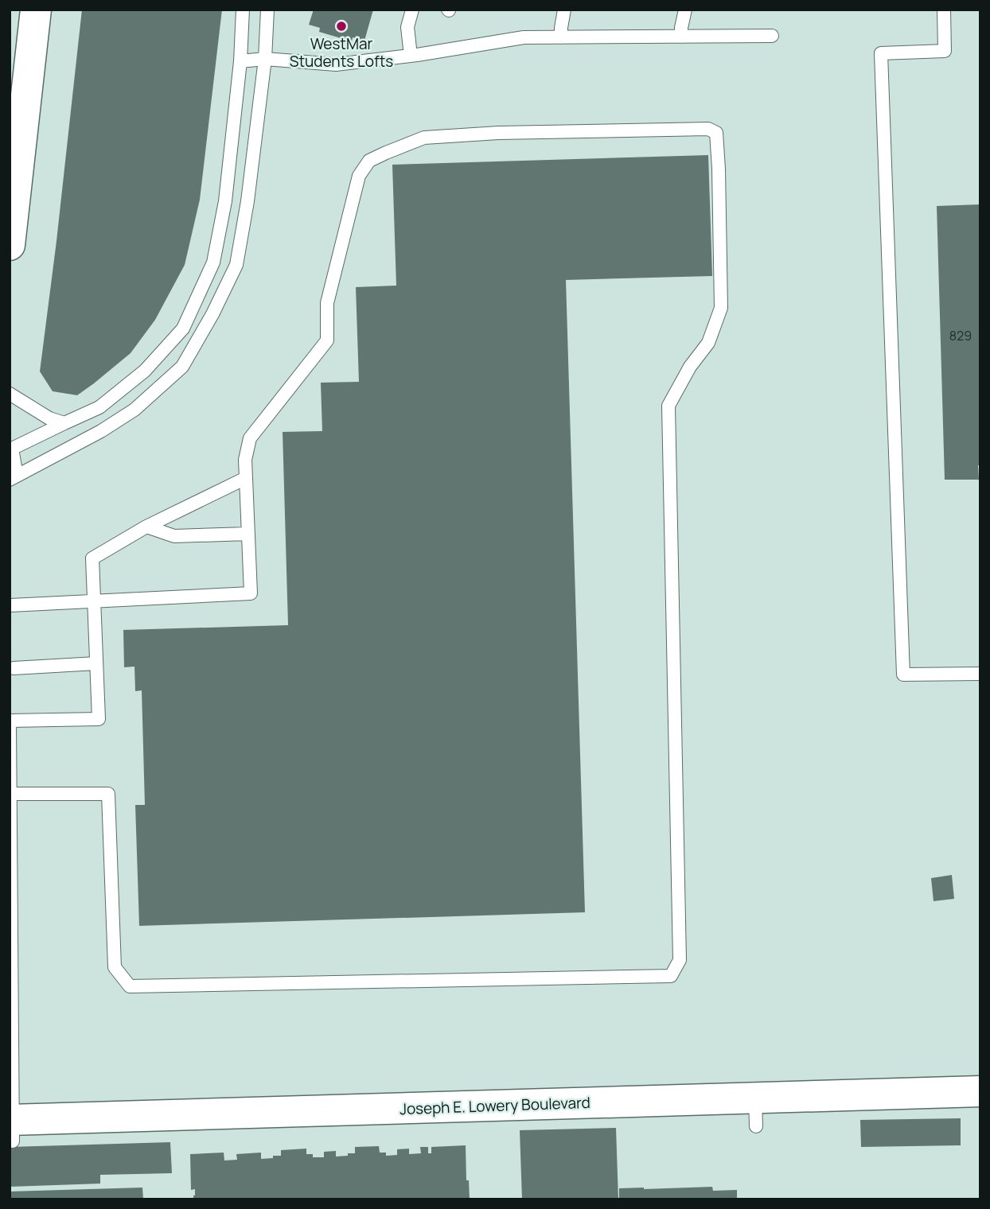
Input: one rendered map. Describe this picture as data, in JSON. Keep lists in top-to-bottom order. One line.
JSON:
{"streets":{"main road":["Joseph E. Lowery Boulevard"]},"places":["WestMar Students Lofts"],"house_numbers":["829"]}
